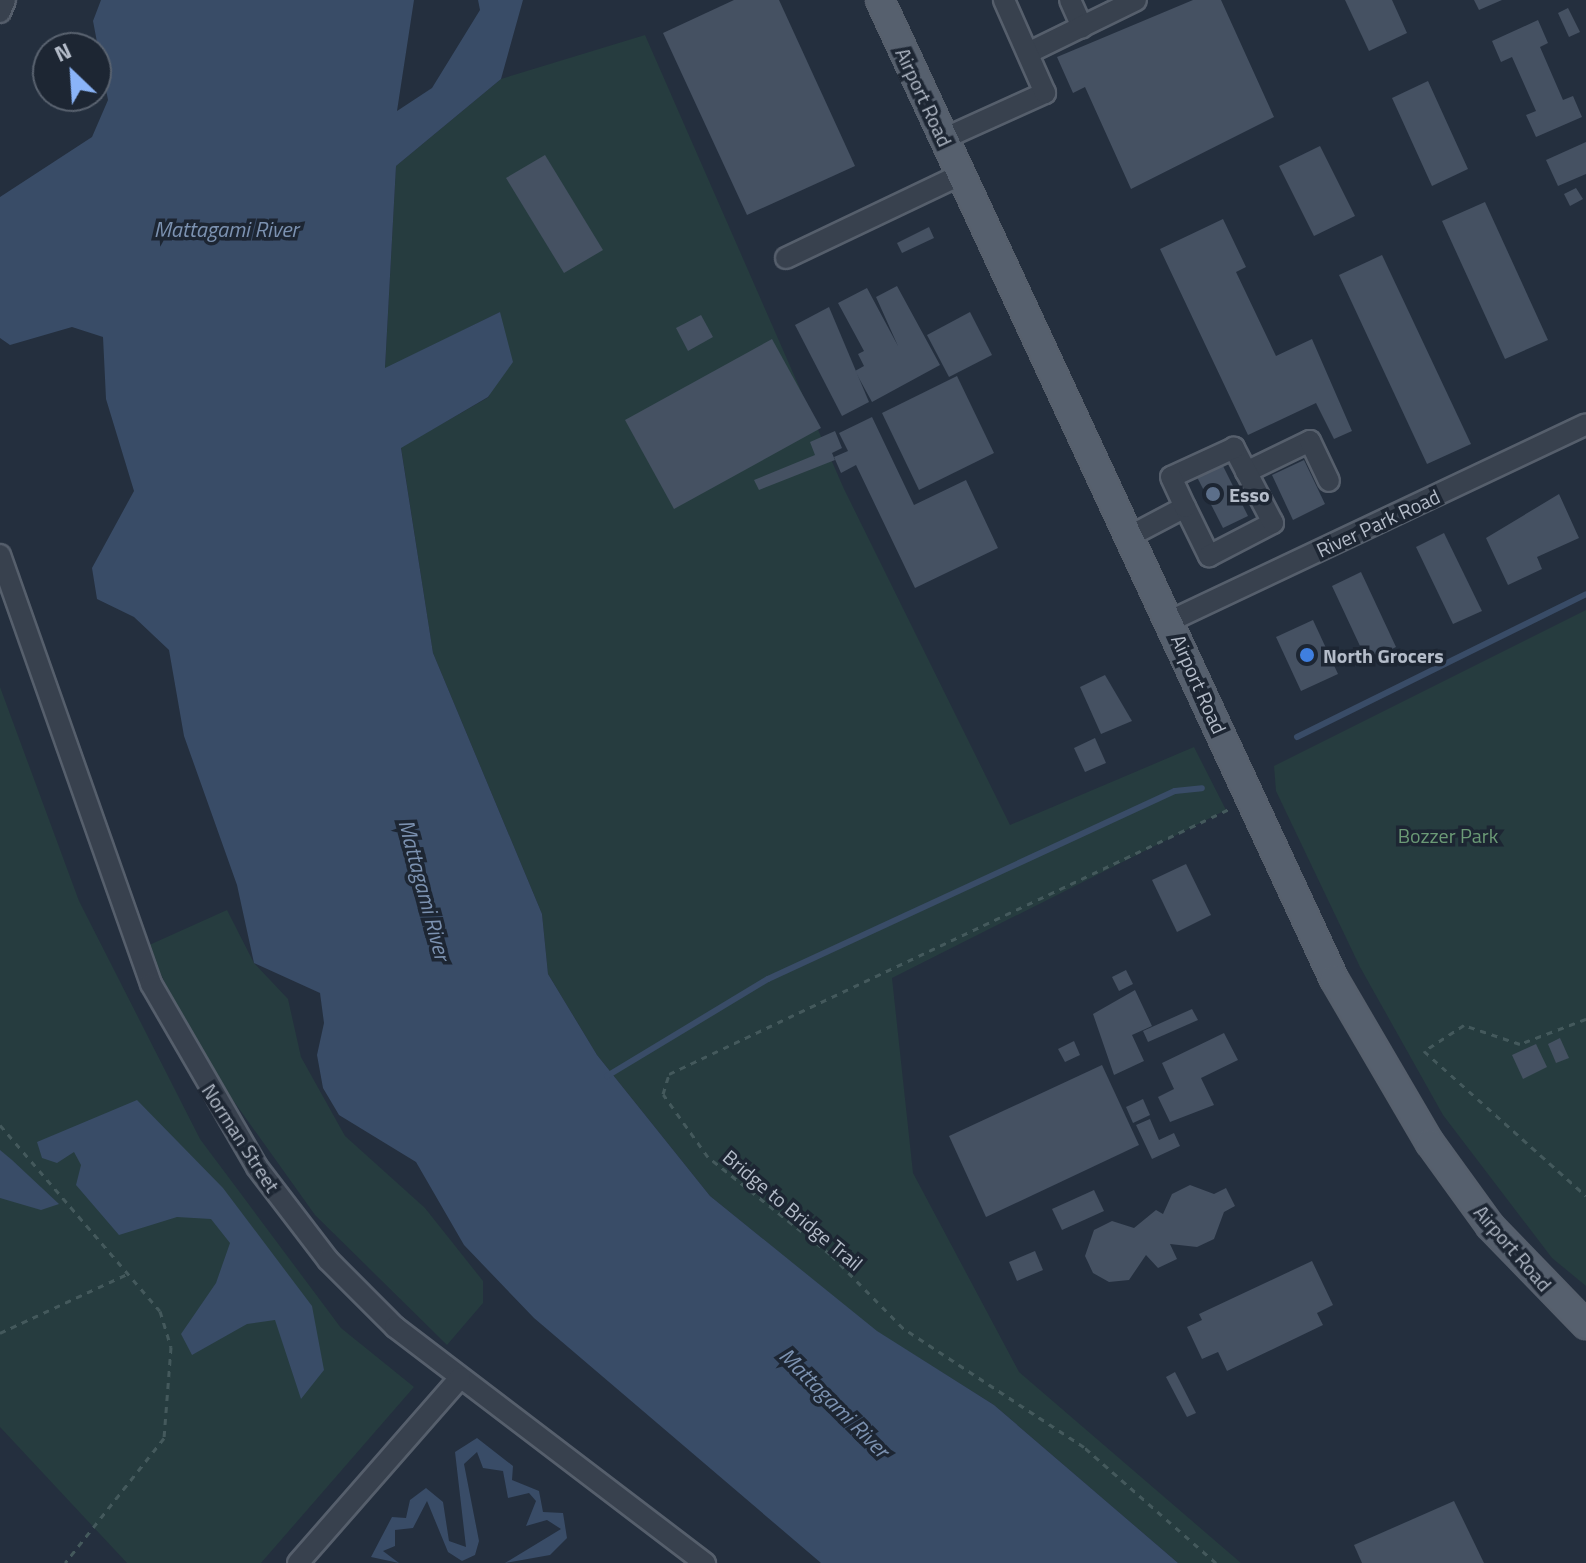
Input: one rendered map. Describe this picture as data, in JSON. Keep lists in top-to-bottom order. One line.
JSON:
{"streets":{"main road":["Airport Road"],"street":["River Park Road","Norman Street"],"path":["Bridge to Bridge Trail"]},"crossings":[["Airport Road","River Park Road"],["Airport Road","Bridge to Bridge Trail"]],"water":["Mattagami River"],"parks":["Bozzer Park"],"places":["Esso","North Grocers"],"north":"top left"}
